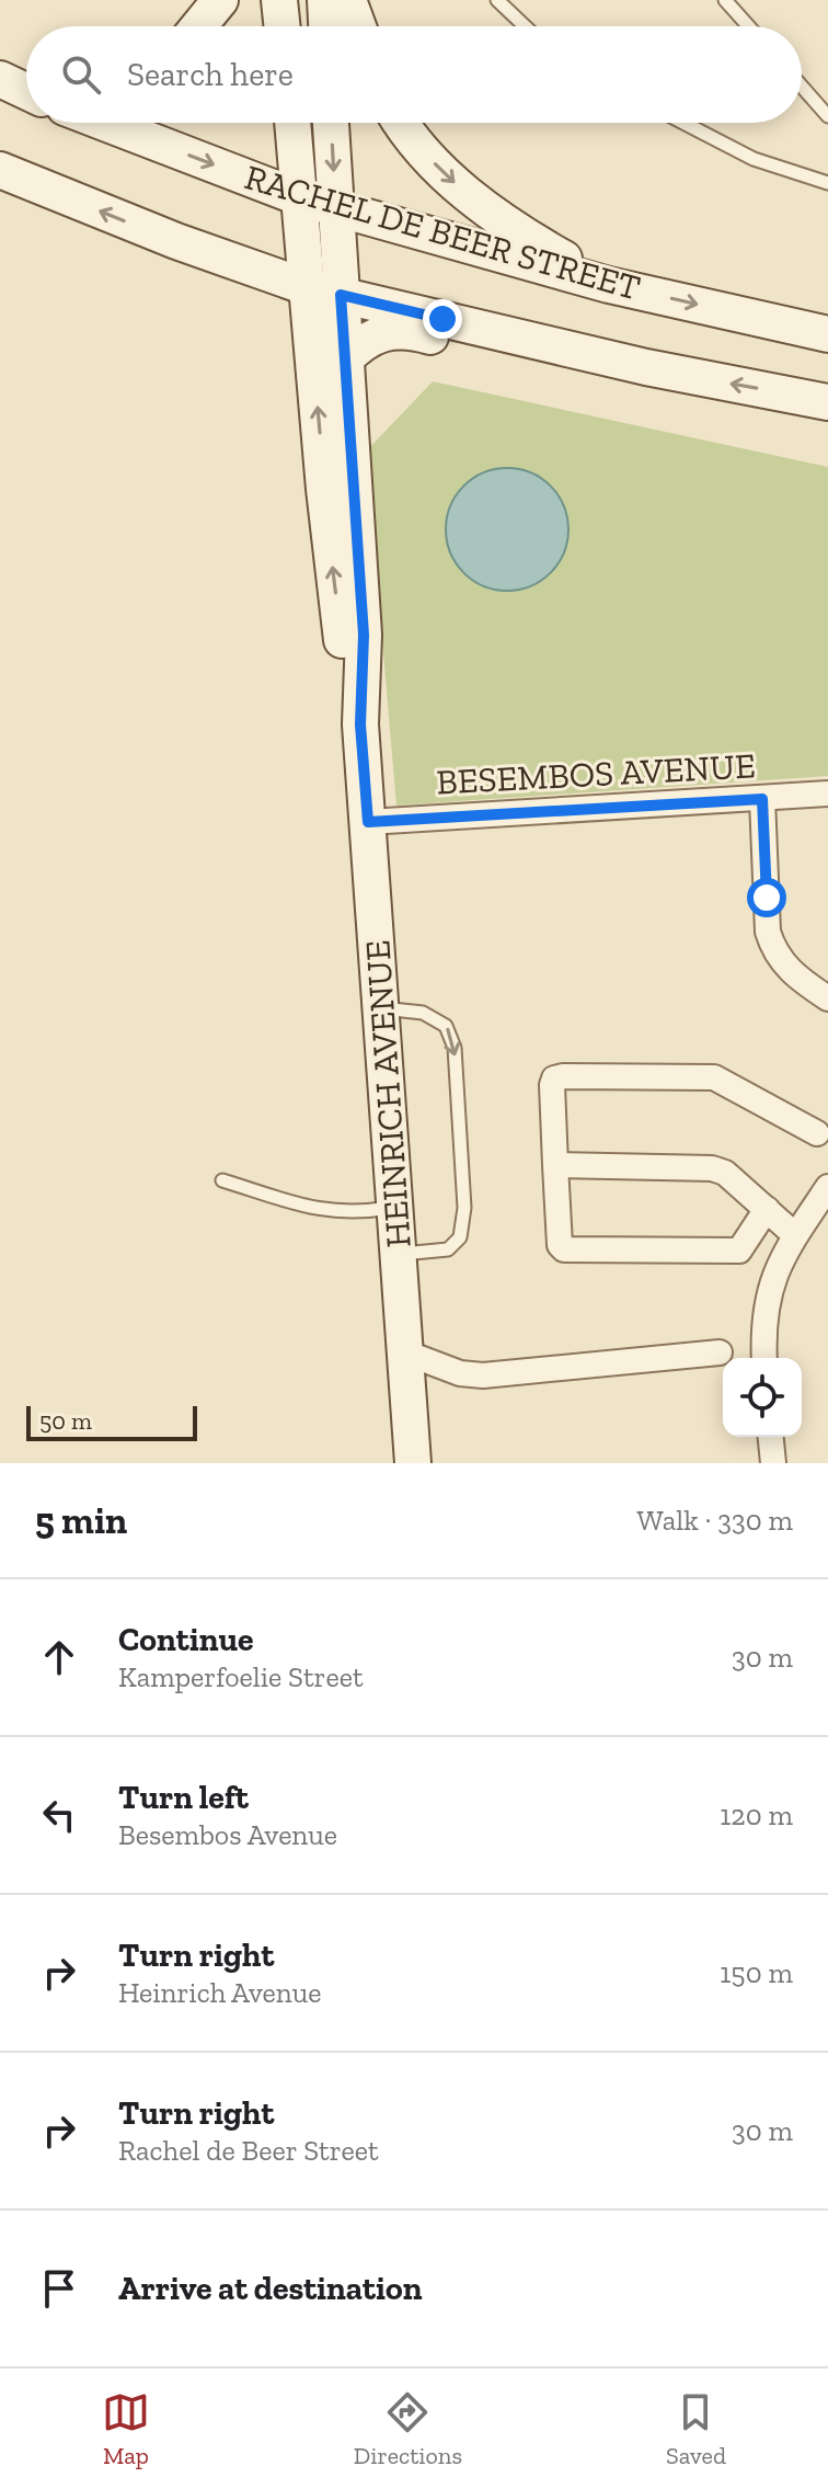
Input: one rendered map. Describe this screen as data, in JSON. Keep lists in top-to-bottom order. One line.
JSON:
{"streets":{"main road":["RACHEL DE BEER STREET","HEINRICH AVENUE"],"street":["BESEMBOS AVENUE"]},"crossings":[["RACHEL DE BEER STREET","HEINRICH AVENUE"],["BESEMBOS AVENUE","HEINRICH AVENUE"]],"scale_bar":"50 m","page":{"search":"Search here","scale":"50 m","heading":["5 min","Walk · 330 m"],"list":[["Continue","Kamperfoelie Street","30 m"],["Turn left","Besembos Avenue","120 m"],["Turn right","Heinrich Avenue","150 m"],["Turn right","Rachel de Beer Street","30 m"],"Arrive at destination"],"nav":["Map","Directions","Saved"]}}
